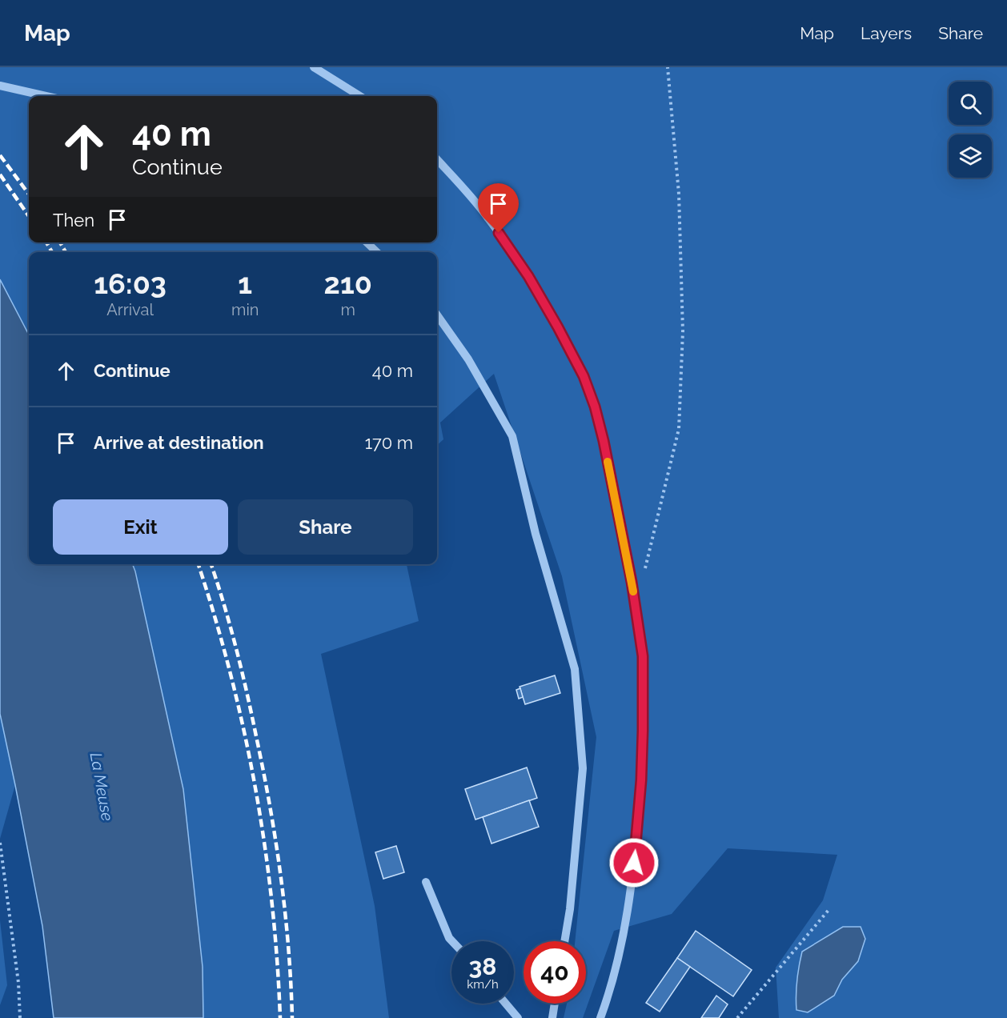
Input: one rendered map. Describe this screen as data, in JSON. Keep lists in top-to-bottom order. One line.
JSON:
{"water":["La Meuse"],"page":{"header":"Map","nav":["Map","Layers","Share"],"turn":["40 m","Continue"],"then":"Then","eta":["16:03","Arrival","1","min","210","m"],"list":[{"name":"Continue","value":"40 m"},{"name":"Arrive at destination","value":"170 m"}],"buttons":["Exit","Share"],"speed":"38 km/h","limit":"40"}}
